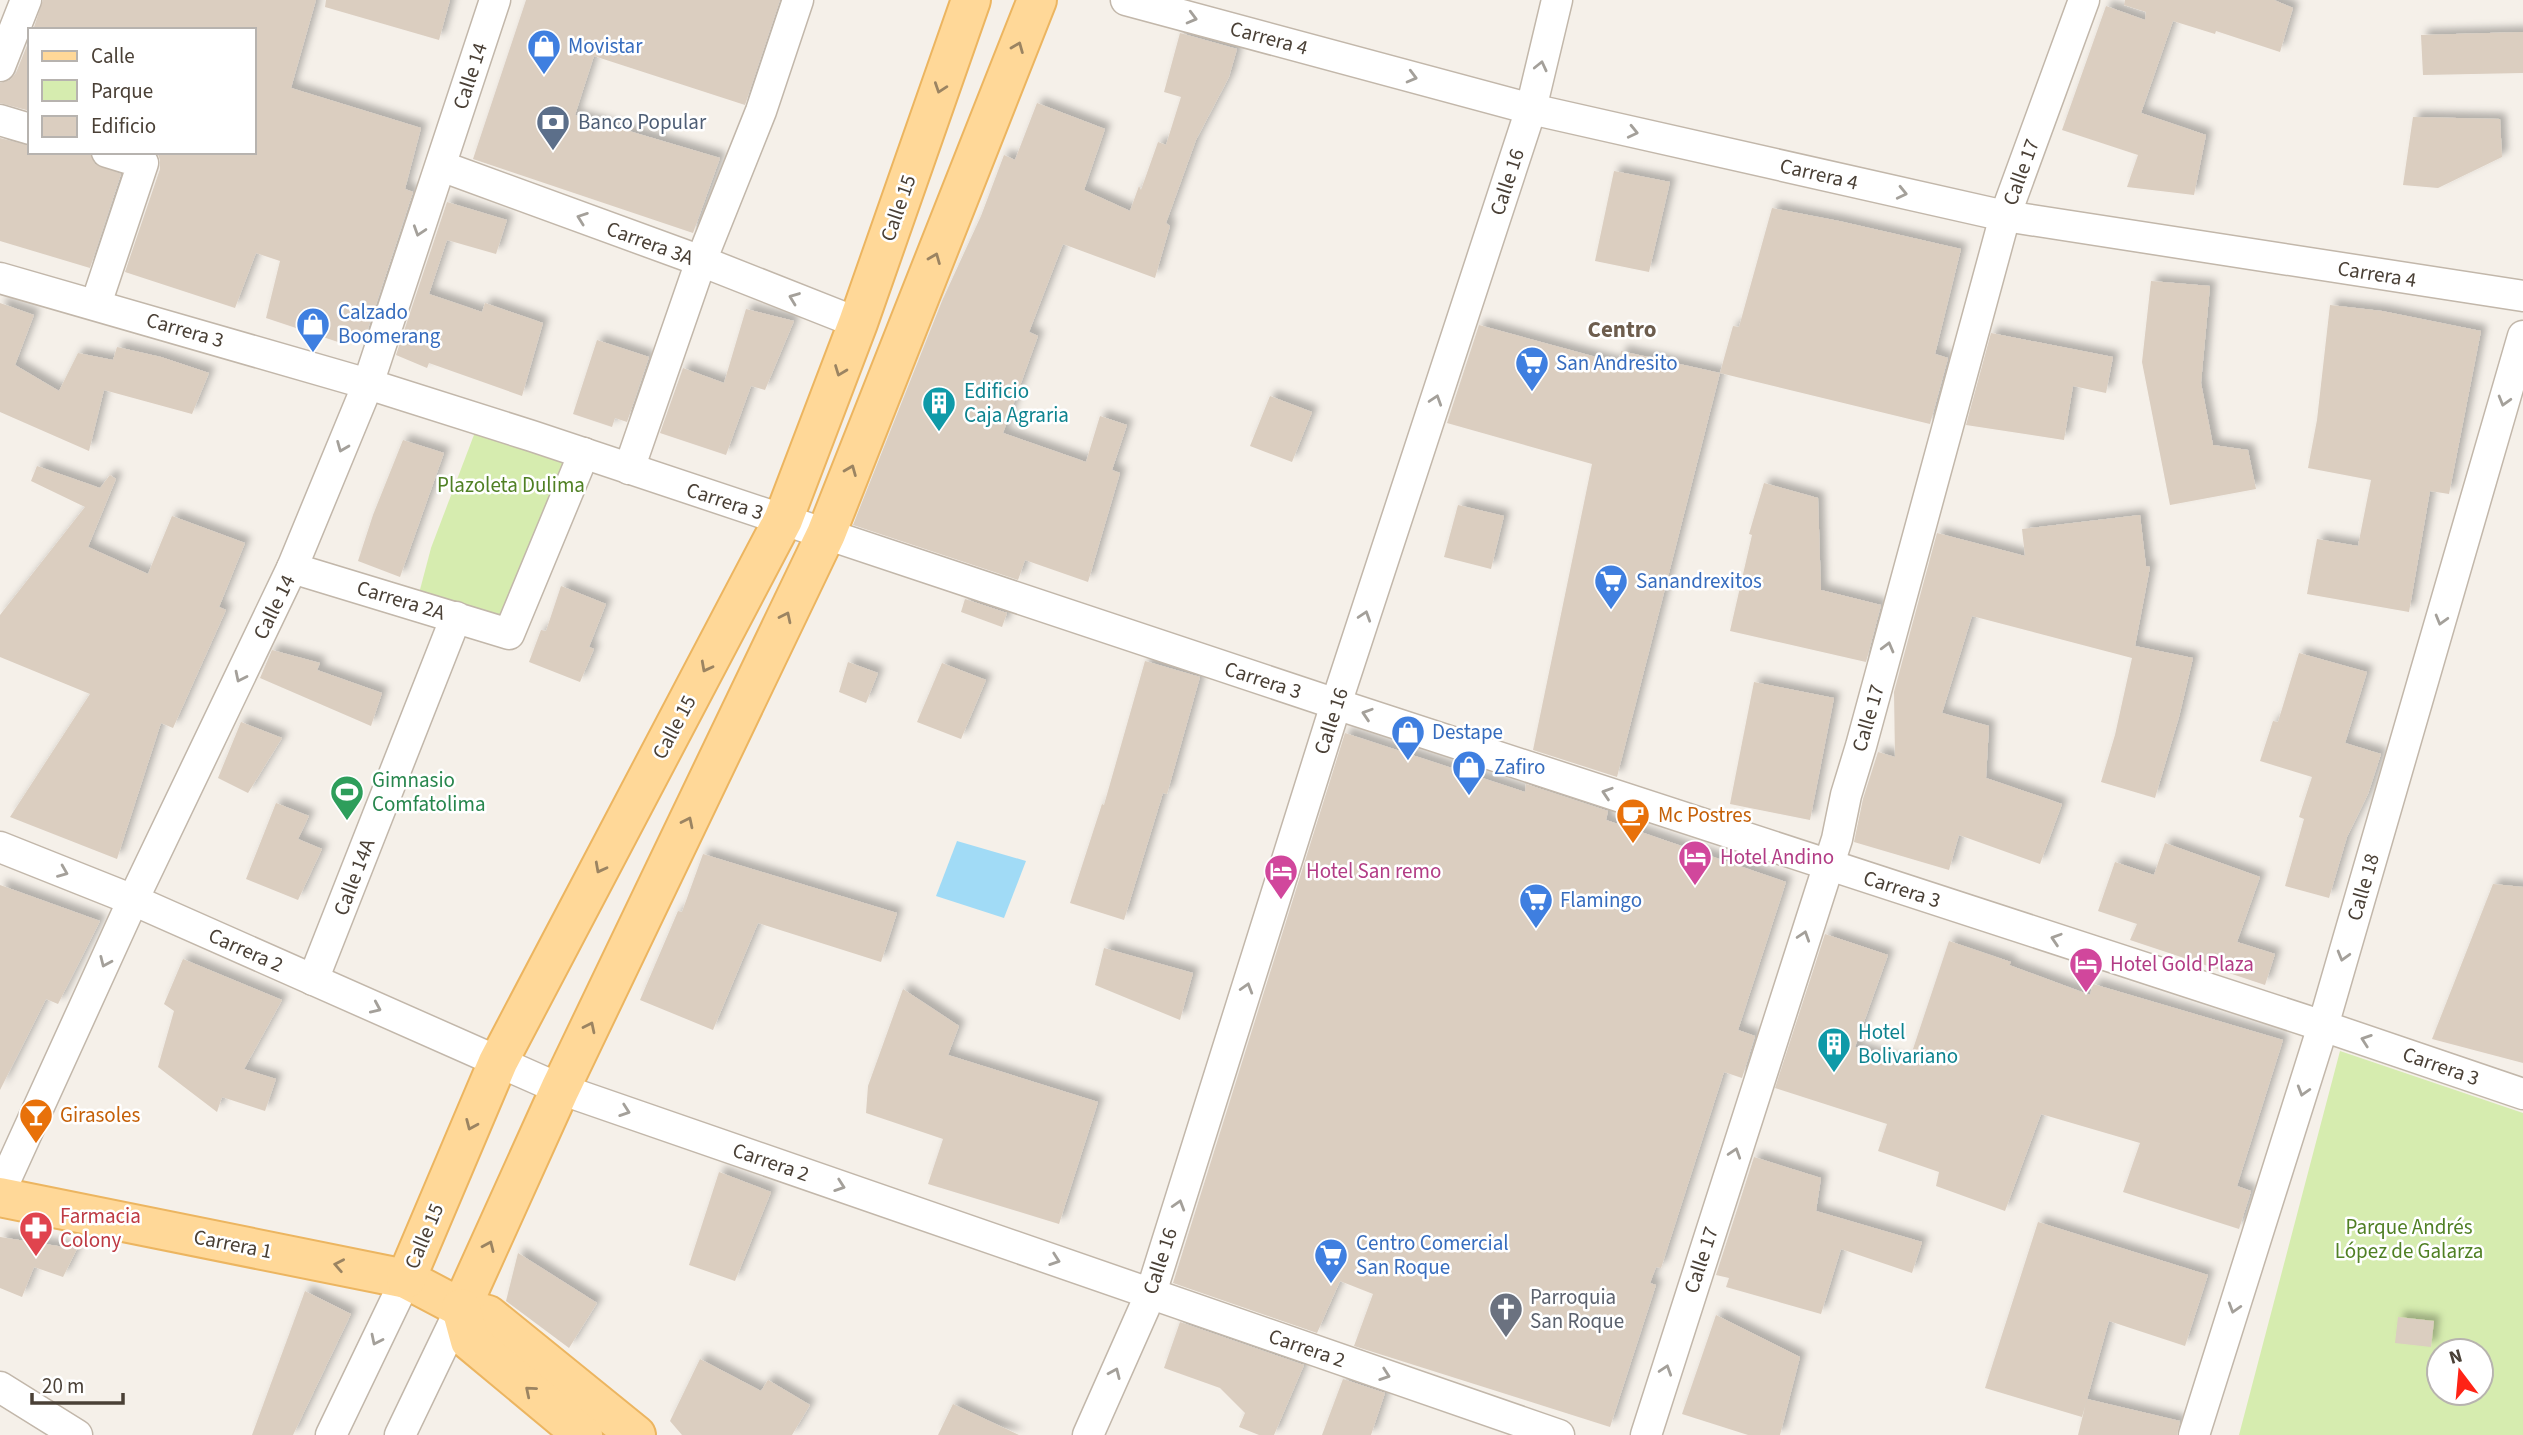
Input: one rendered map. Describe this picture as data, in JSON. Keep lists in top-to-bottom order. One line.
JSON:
{"streets":{"main road":["Calle 15","Carrera 1"],"street":["Carrera 4","Calle 14","Calle 17","Calle 16","Carrera 3A","Carrera 3","Carrera 2A","Calle 14A","Calle 18","Carrera 2"]},"crossings":[["Carrera 4","Calle 17"],["Carrera 4","Calle 16"],["Calle 14","Carrera 3A"],["Calle 14","Carrera 3"],["Calle 14","Carrera 2A"],["Calle 14","Carrera 2"],["Calle 14","Carrera 1"],["Calle 17","Carrera 3"],["Calle 16","Carrera 3"],["Calle 16","Carrera 2"],["Calle 15","Carrera 3A"],["Calle 15","Carrera 3"],["Calle 15","Carrera 2"],["Calle 15","Carrera 1"],["Carrera 3","Carrera 2A"],["Carrera 3","Calle 18"],["Carrera 2A","Calle 14A"],["Calle 14A","Carrera 2"]],"one_way":["Carrera 4","Calle 14","Calle 17","Calle 16","Carrera 3A","Carrera 3","Calle 18","Carrera 2","Carrera 1"],"districts":["Centro"],"parks":["Plazoleta Dulima","Parque Andrés López de Galarza"],"places":{"shop":["Movistar","Calzado Boomerang","Destape","Zafiro"],"bank":["Banco Popular"],"supermarket":["San Andresito","Sanandrexitos","Flamingo","Centro Comercial San Roque"],"building":["Edificio Caja Agraria","Hotel Bolivariano"],"sports":["Gimnasio Comfatolima"],"cafe":["Mc Postres"],"hotel":["Hotel Andino","Hotel San remo","Hotel Gold Plaza"],"bar":["Girasoles"],"pharmacy":["Farmacia Colony"],"church":["Parroquia San Roque"]},"legend":["Calle","Parque","Edificio"],"scale_bar":"20 m","north":"top"}
